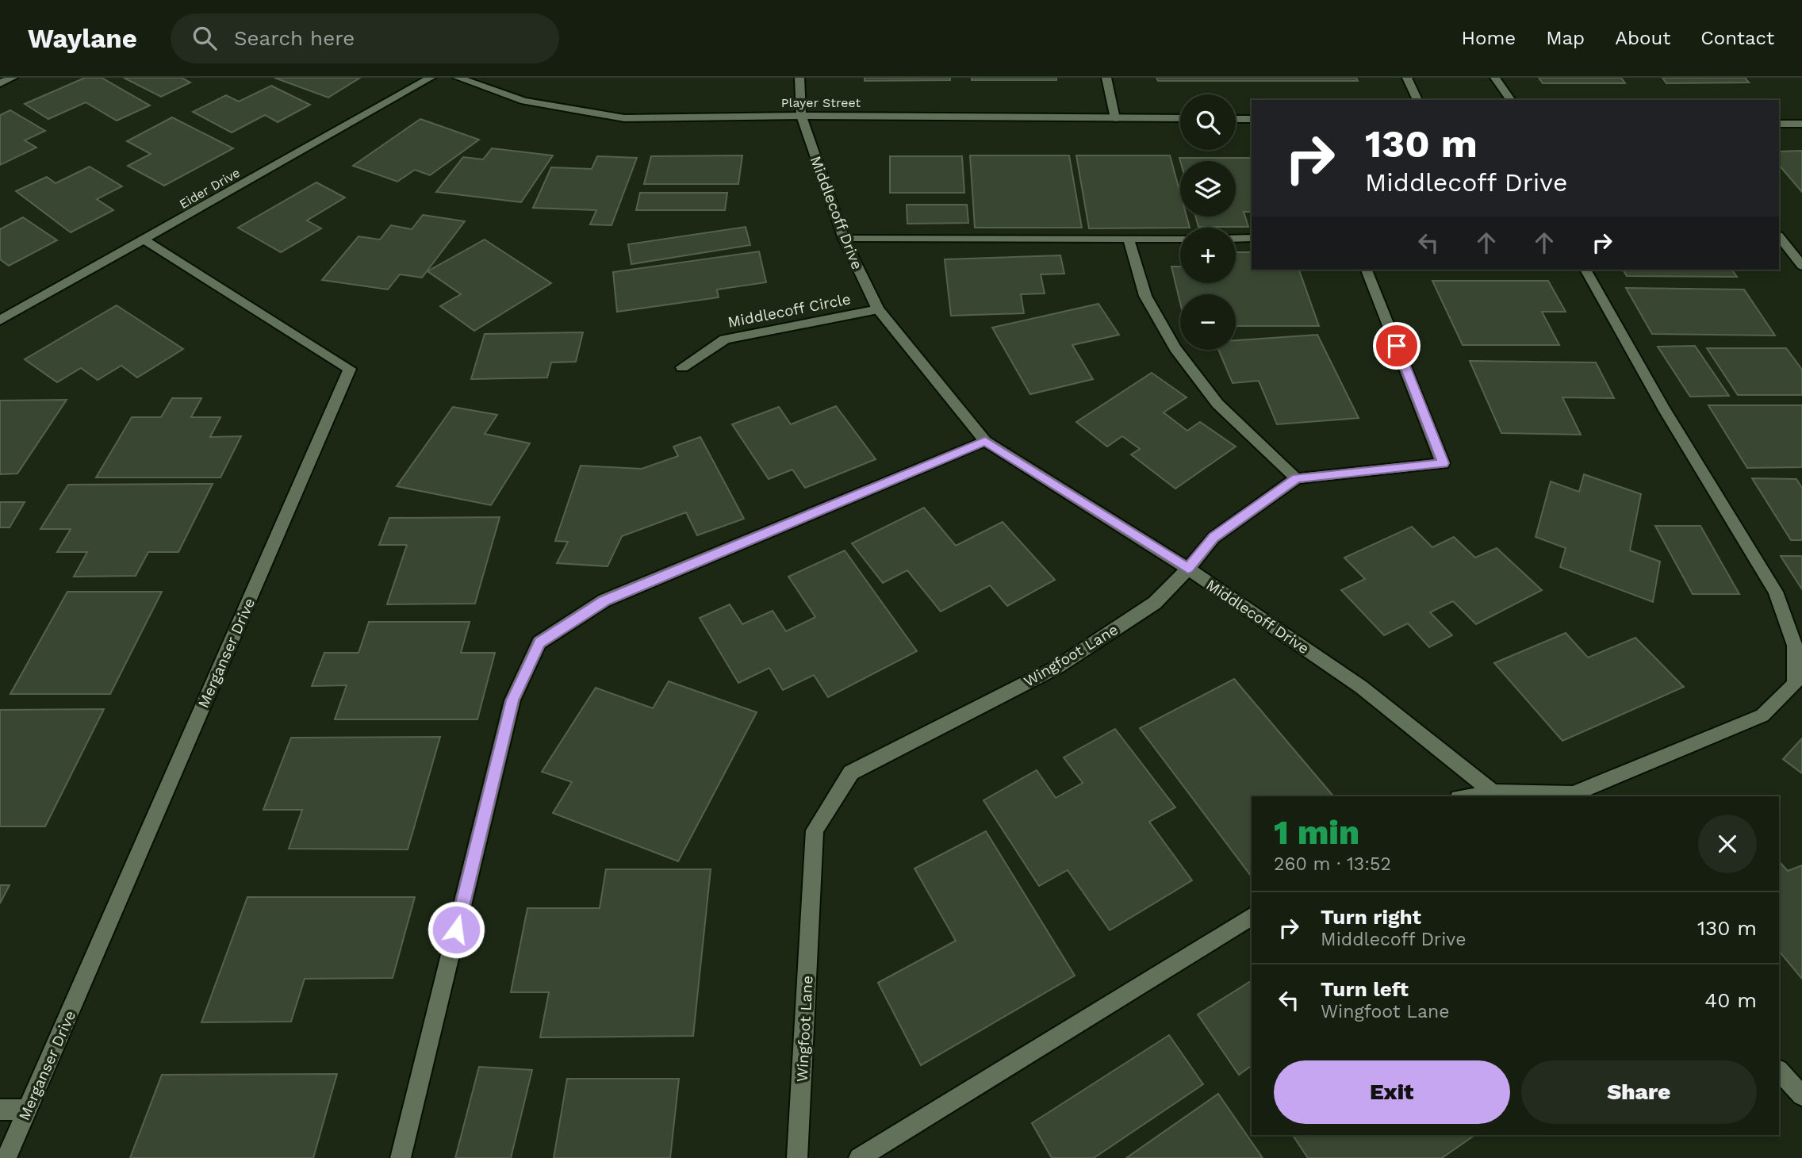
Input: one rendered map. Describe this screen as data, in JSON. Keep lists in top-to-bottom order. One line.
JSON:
{"streets":{"street":["Player Street","Eider Drive","Middlecoff Drive","Middlecoff Circle","Merganser Drive","Wingfoot Lane"]},"crossings":[["Player Street","Middlecoff Drive"],["Eider Drive","Merganser Drive"],["Middlecoff Drive","Middlecoff Circle"],["Middlecoff Drive","Wingfoot Lane"]],"page":{"header":"Waylane","search":"Search here","nav":["Home","Map","About","Contact"],"map_buttons":["+","−"],"turn":["130 m","Middlecoff Drive"],"heading":["1 min","260 m · 13:52"],"list":[{"name":"Turn right","note":"Middlecoff Drive","value":"130 m"},{"name":"Turn left","note":"Wingfoot Lane","value":"40 m"}],"buttons":["Exit","Share"]}}
